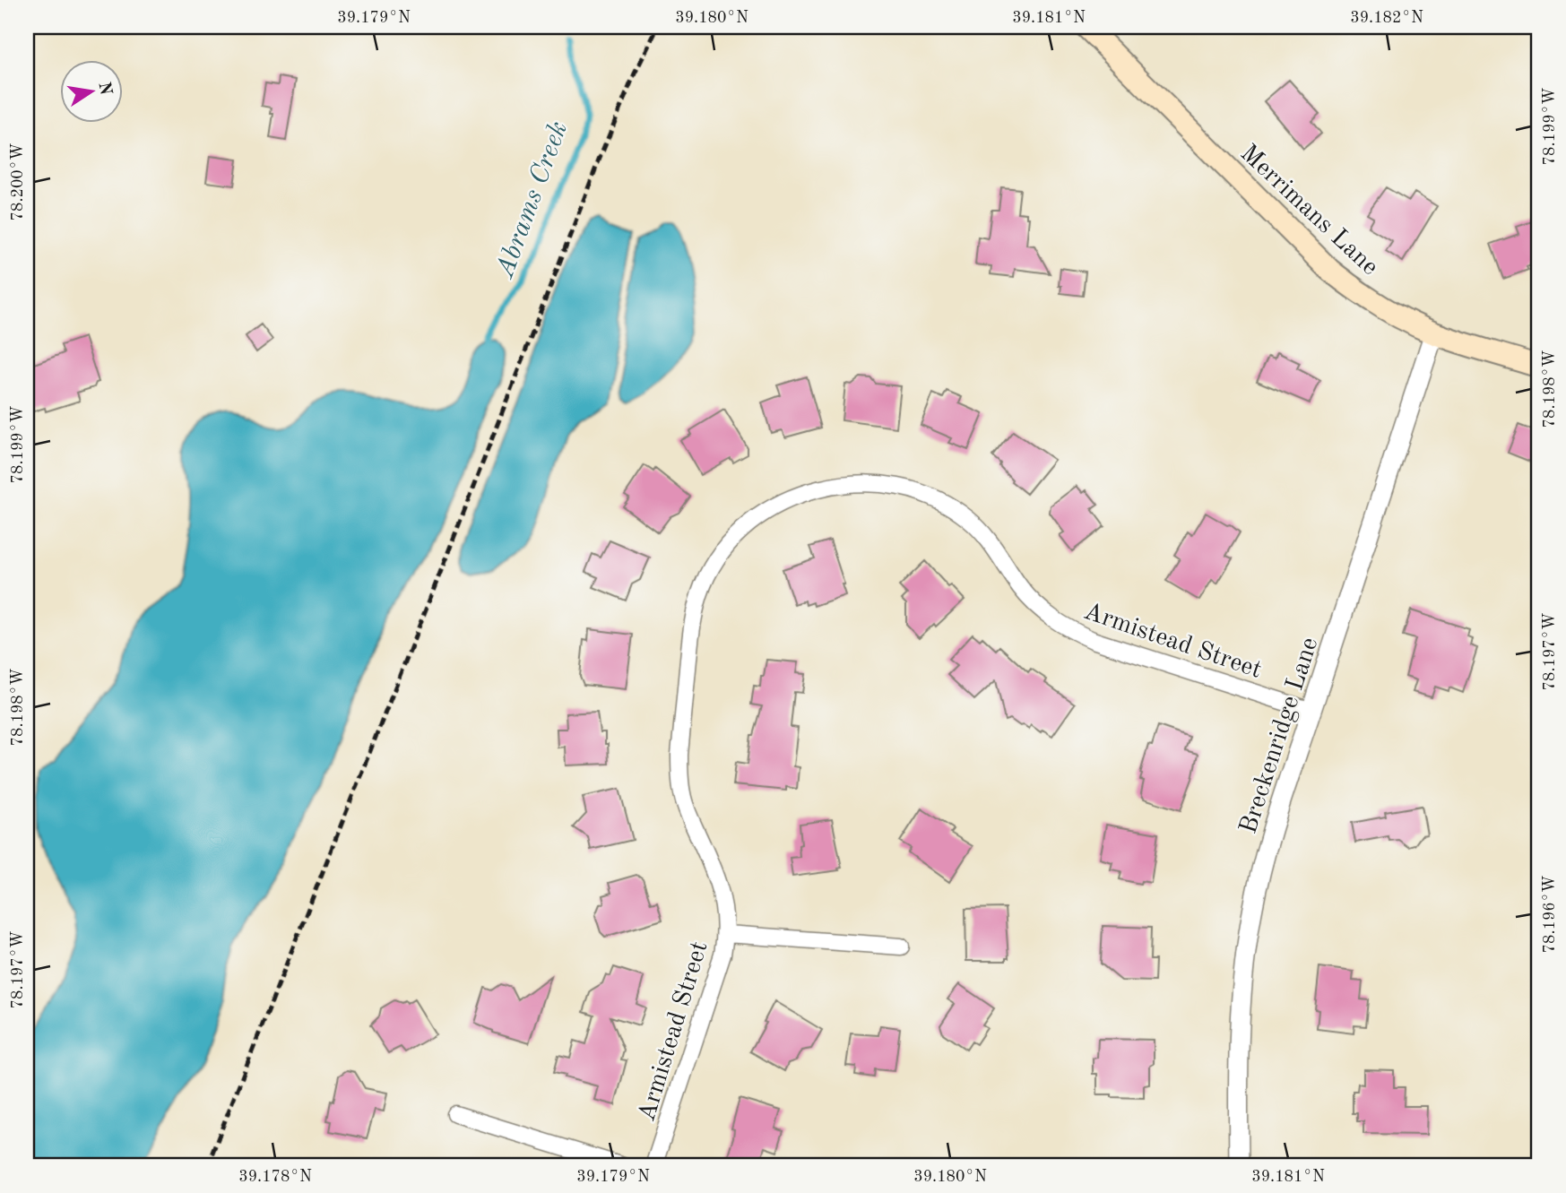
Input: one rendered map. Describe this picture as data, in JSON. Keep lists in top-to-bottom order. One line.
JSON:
{"streets":{"main road":["Merrimans Lane"],"street":["Armistead Street","Breckenridge Lane"]},"crossings":[["Merrimans Lane","Breckenridge Lane"],["Armistead Street","Breckenridge Lane"]],"water":["Abrams Creek"],"north":"right","coordinates":["39.179°N","39.180°N","39.181°N","39.182°N","78.199°W","78.200°W","78.198°W","78.197°W","78.196°W","39.178°N"]}
